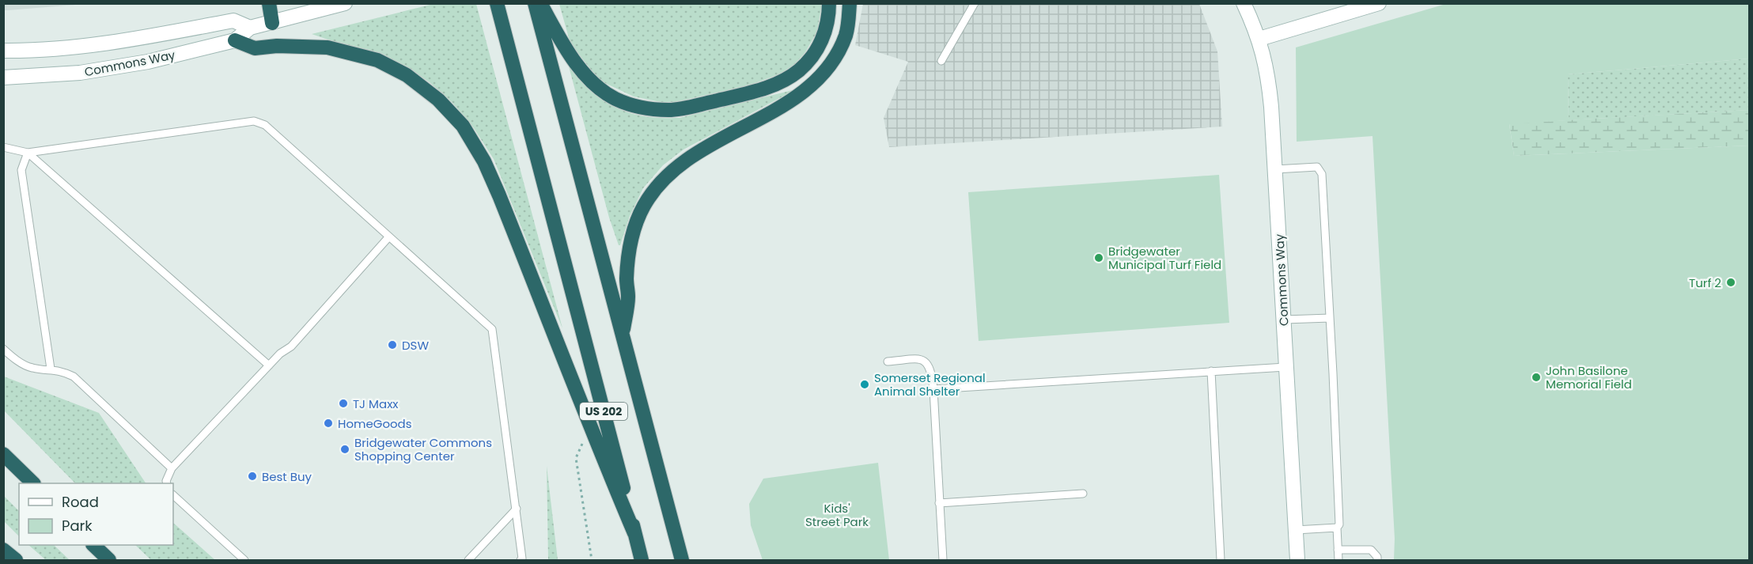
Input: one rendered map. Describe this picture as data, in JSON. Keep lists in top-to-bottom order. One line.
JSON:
{"streets":{"highway":["US 202"],"street":["Commons Way"]},"parks":["Kids' Street Park"],"places":["Bridgewater Municipal Turf Field","Turf 2","DSW","John Basilone Memorial Field","Somerset Regional Animal Shelter","TJ Maxx","HomeGoods","Bridgewater Commons Shopping Center","Best Buy"],"legend":["Road","Park"]}
